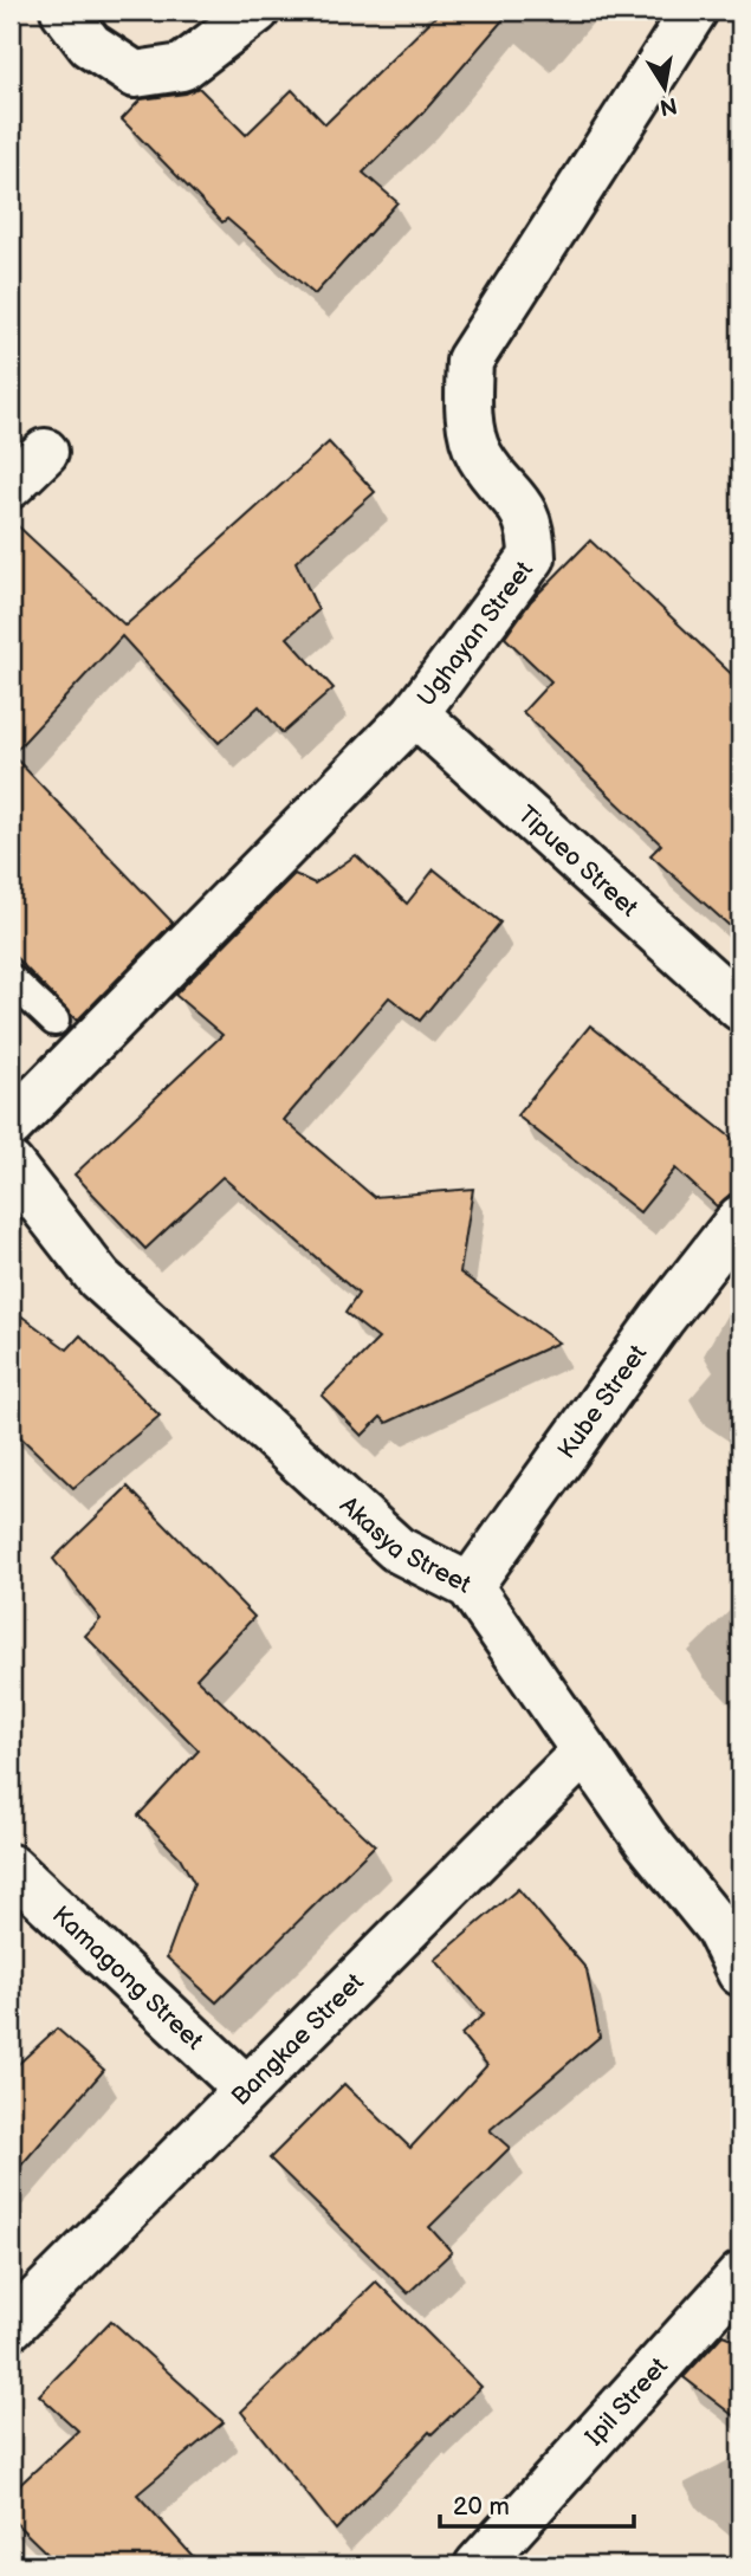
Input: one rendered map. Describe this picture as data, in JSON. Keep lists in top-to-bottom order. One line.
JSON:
{"streets":{"street":["Ughayan Street","Tipueo Street","Kube Street","Akasya Street","Kamagong Street","Bangkae Street","Ipil Street"]},"crossings":[["Ughayan Street","Tipueo Street"],["Kube Street","Akasya Street"],["Akasya Street","Bangkae Street"],["Kamagong Street","Bangkae Street"]],"scale_bar":"20 m","north":"bottom"}
